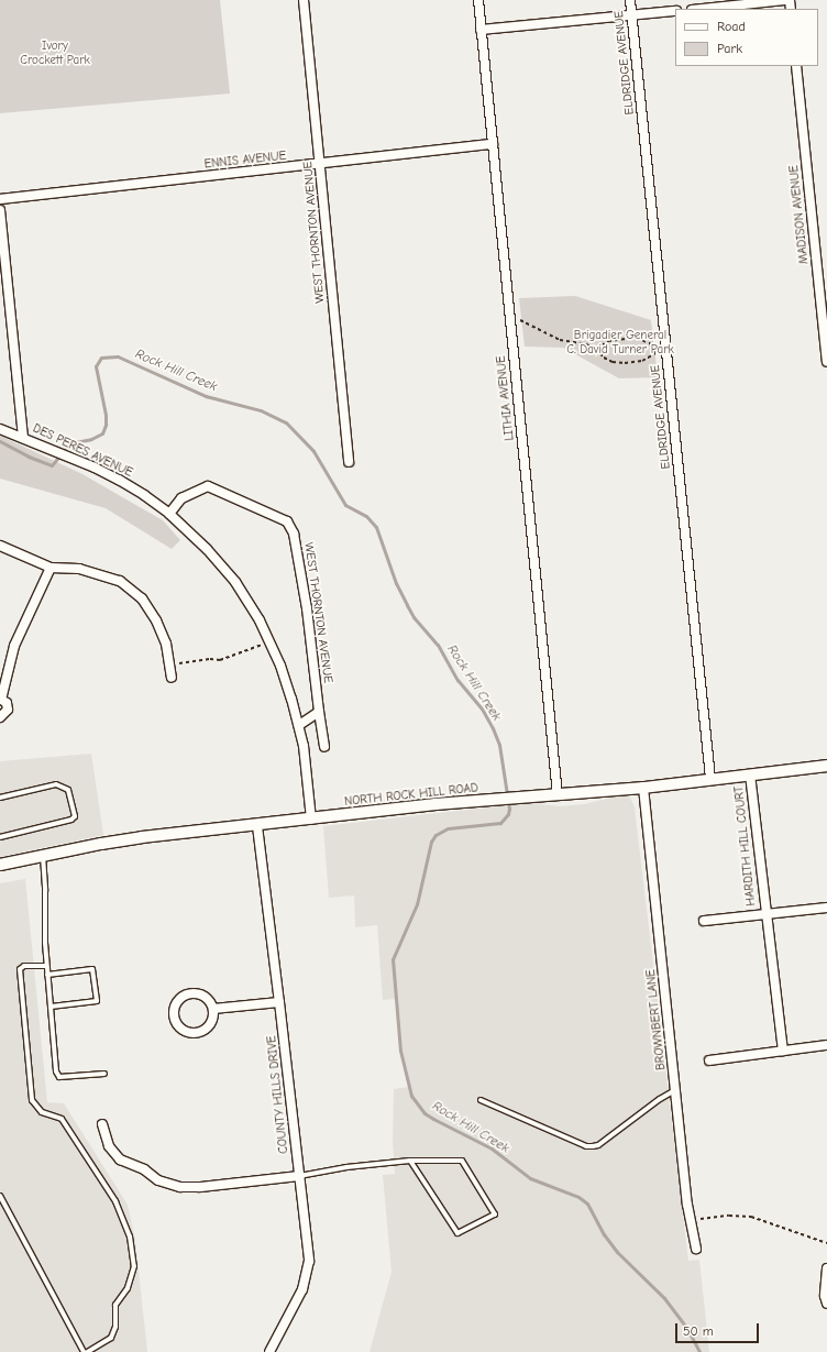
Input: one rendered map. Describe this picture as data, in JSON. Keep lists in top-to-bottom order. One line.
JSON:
{"streets":{"street":["ELDRIDGE AVENUE","ENNIS AVENUE","MADISON AVENUE","WEST THORNTON AVENUE","LITHIA AVENUE","DES PERES AVENUE","NORTH ROCK HILL ROAD","HARDITH HILL COURT","BROWNBERT LANE","COUNTY HILLS DRIVE"]},"crossings":[["ELDRIDGE AVENUE","NORTH ROCK HILL ROAD"],["ENNIS AVENUE","WEST THORNTON AVENUE"],["ENNIS AVENUE","LITHIA AVENUE"],["WEST THORNTON AVENUE","DES PERES AVENUE"],["LITHIA AVENUE","NORTH ROCK HILL ROAD"],["DES PERES AVENUE","NORTH ROCK HILL ROAD"],["NORTH ROCK HILL ROAD","HARDITH HILL COURT"],["NORTH ROCK HILL ROAD","BROWNBERT LANE"],["NORTH ROCK HILL ROAD","COUNTY HILLS DRIVE"]],"water":["Rock Hill Creek"],"parks":["Ivory Crockett Park","Brigadier General C. David Turner Park"],"legend":["Road","Park"],"scale_bar":"50 m"}
